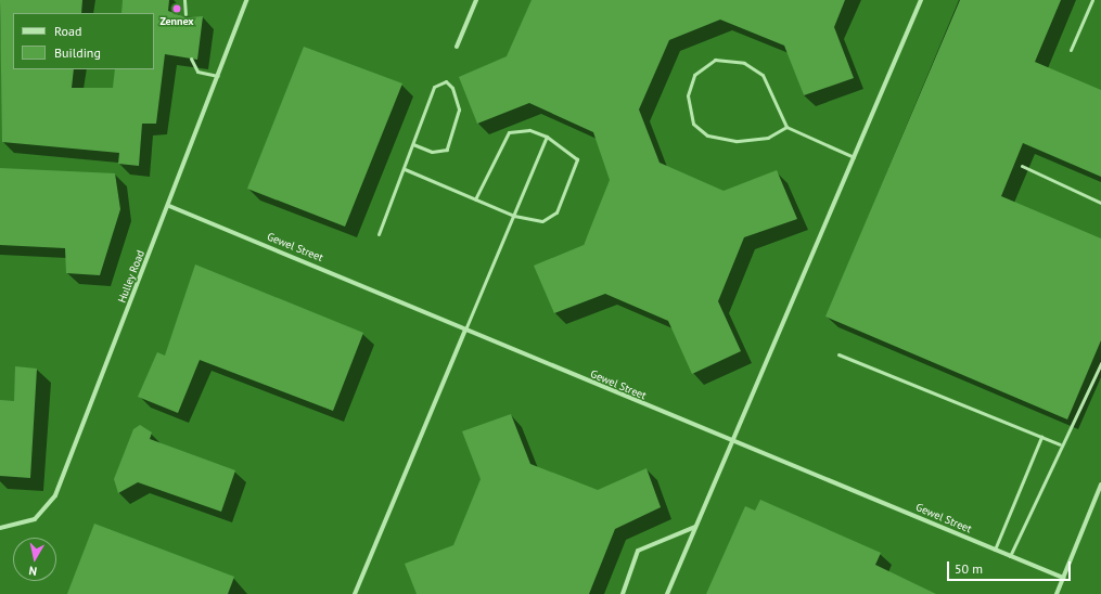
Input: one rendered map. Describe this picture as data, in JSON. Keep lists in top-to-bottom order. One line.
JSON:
{"streets":{"street":["Gewel Street","Hulley Road"]},"crossings":[["Gewel Street","Hulley Road"]],"places":["Zennex"],"legend":["Road","Building"],"scale_bar":"50 m","north":"bottom"}
